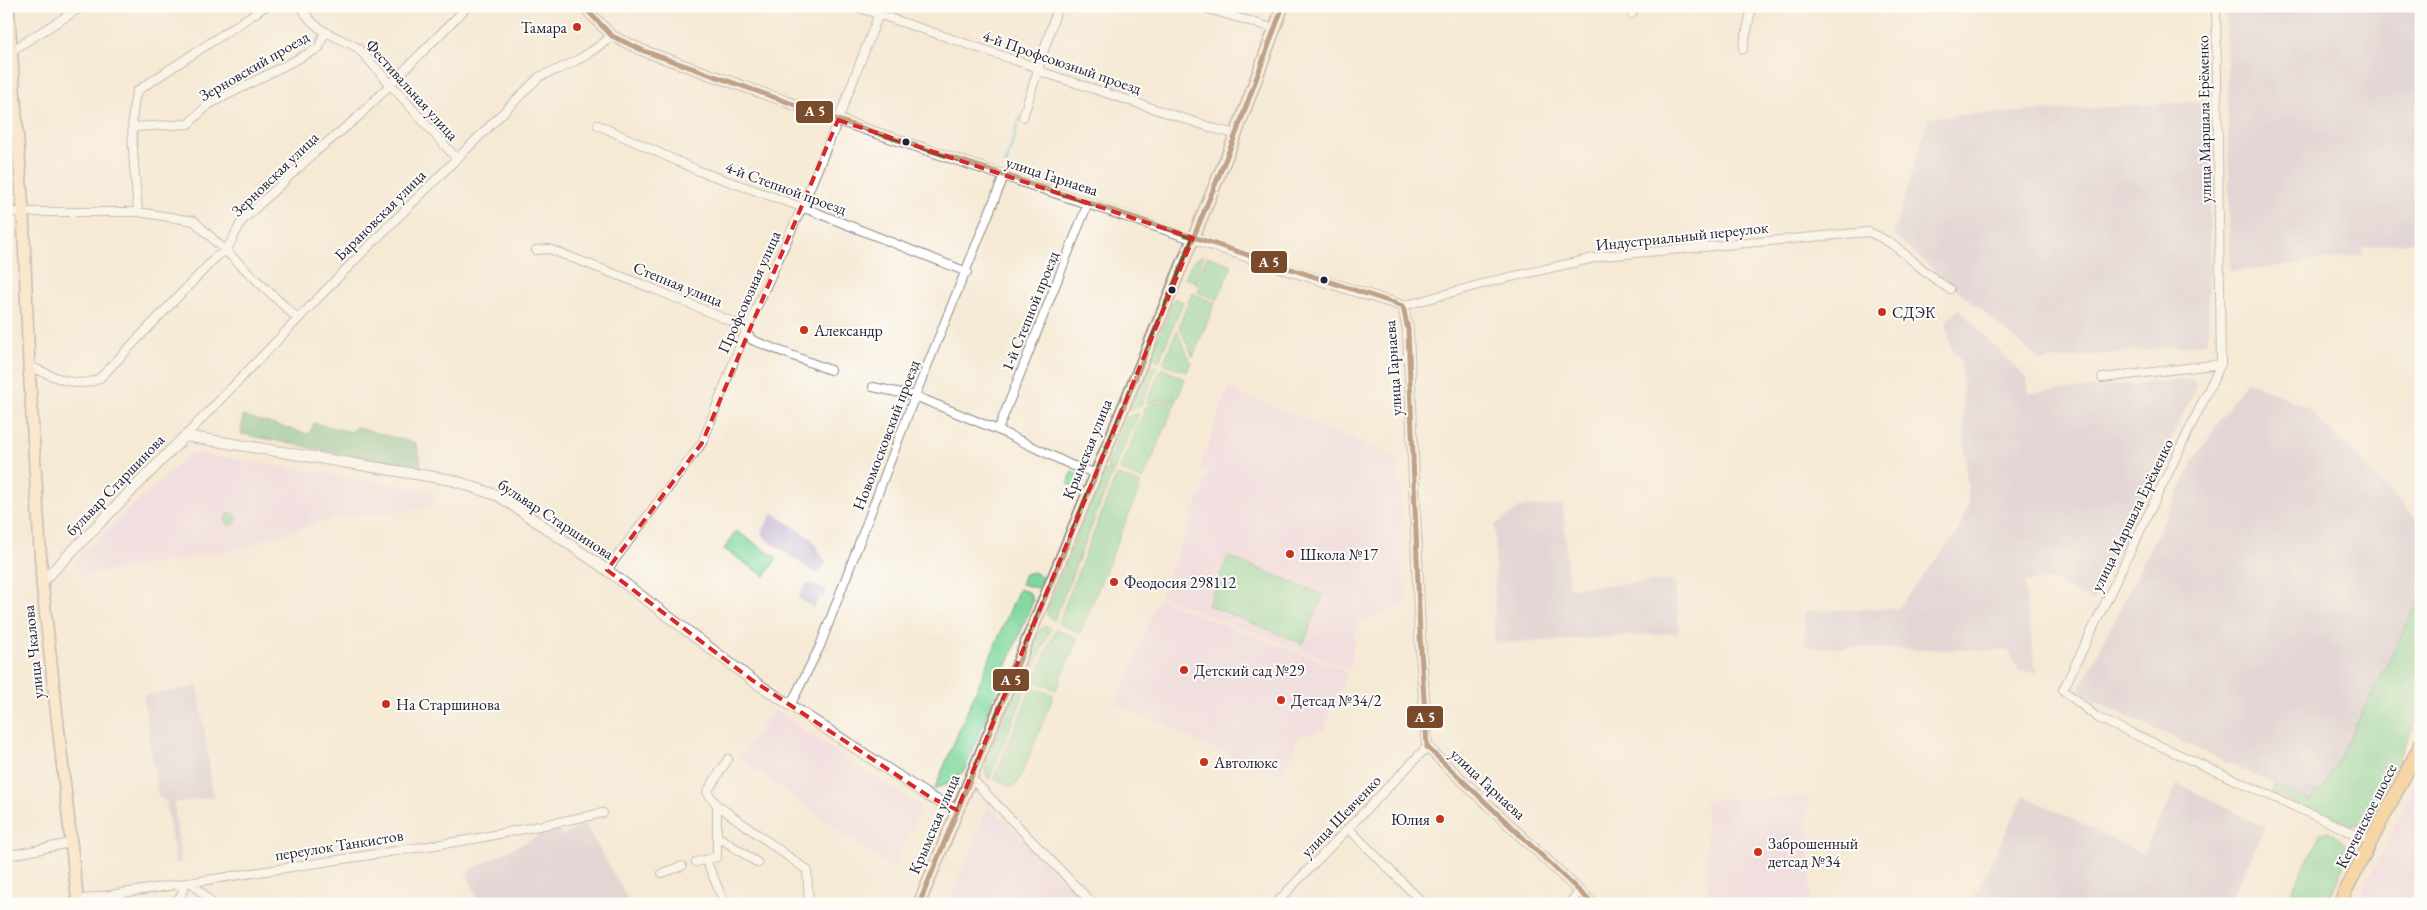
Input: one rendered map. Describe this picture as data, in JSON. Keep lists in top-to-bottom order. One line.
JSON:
{"streets":{"main road":["Крымская улица","улица Чкалова","Керченское шоссе"],"street":["4-й Профсоюзный проезд","Зерновский проезд","Фестивальная улица","улица Маршала Ерёменко","Зерновская улица","улица Гарнаева","4-й Степной проезд","Барановская улица","Индустриальный переулок","Степная улица","Профсоюзная улица","1-й Степной проезд","Новомосковский проезд","бульвар Старшинова","улица Шевченко","переулок Танкистов"]},"crossings":[["4-й Профсоюзный проезд","Профсоюзная улица"],["4-й Профсоюзный проезд","Крымская улица"],["Зерновский проезд","Фестивальная улица"],["Фестивальная улица","Зерновская улица"],["Фестивальная улица","Барановская улица"],["улица Маршала Ерёменко","Керченское шоссе"],["Зерновская улица","улица Чкалова"],["улица Гарнаева","Барановская улица"],["улица Гарнаева","Индустриальный переулок"],["улица Гарнаева","Профсоюзная улица"],["улица Гарнаева","1-й Степной проезд"],["улица Гарнаева","Новомосковский проезд"],["улица Гарнаева","Крымская улица"],["улица Гарнаева","улица Шевченко"],["4-й Степной проезд","Профсоюзная улица"],["4-й Степной проезд","Новомосковский проезд"],["Барановская улица","бульвар Старшинова"],["Степная улица","Профсоюзная улица"],["Профсоюзная улица","бульвар Старшинова"],["Новомосковский проезд","бульвар Старшинова"],["Крымская улица","бульвар Старшинова"],["бульвар Старшинова","улица Чкалова"],["улица Чкалова","переулок Танкистов"]],"places":["Тамара","СДЭК","Александр","Школа №17","Феодосия 298112","Детский сад №29","Детсад №34/2","На Старшинова","Автолюкс","Юлия","Заброшенный детсад №34"]}
